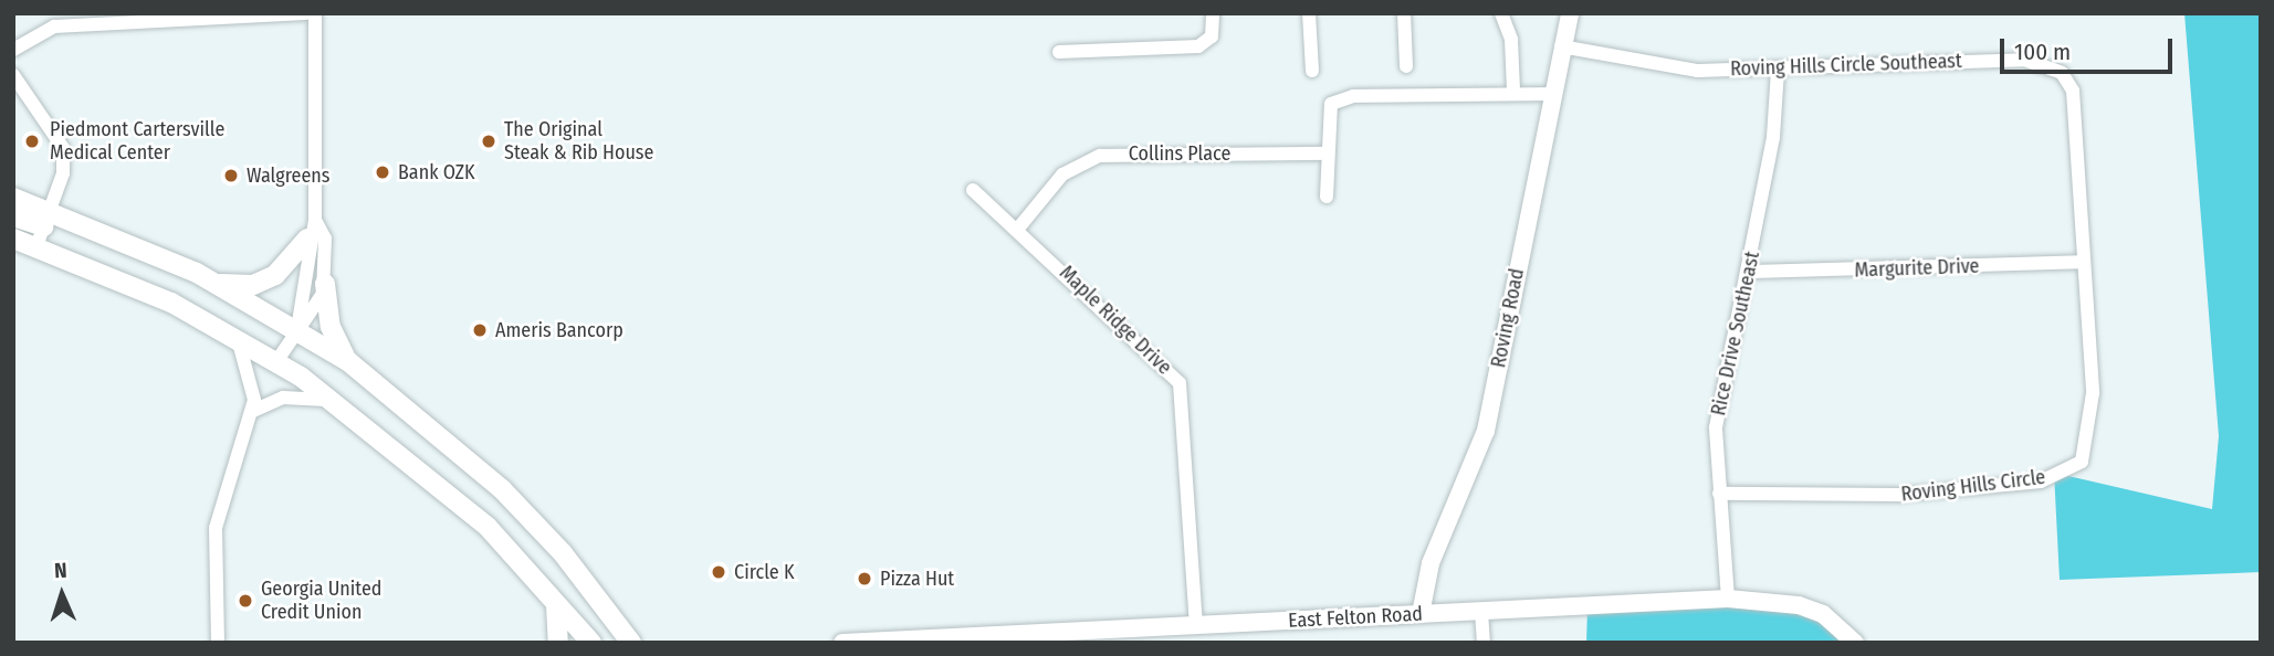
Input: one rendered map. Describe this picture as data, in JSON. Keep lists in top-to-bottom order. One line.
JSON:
{"streets":{"street":["Roving Hills Circle Southeast","Collins Place","Margurite Drive","Roving Road","Maple Ridge Drive","Rice Drive Southeast","Roving Hills Circle","East Felton Road"]},"crossings":[["Roving Hills Circle Southeast","Roving Road"],["Roving Hills Circle Southeast","Rice Drive Southeast"],["Roving Hills Circle Southeast","Roving Hills Circle"],["Collins Place","Maple Ridge Drive"],["Margurite Drive","Rice Drive Southeast"],["Margurite Drive","Roving Hills Circle"],["Roving Road","East Felton Road"],["Maple Ridge Drive","East Felton Road"],["Rice Drive Southeast","Roving Hills Circle"],["Rice Drive Southeast","East Felton Road"]],"places":["Piedmont Cartersville Medical Center","The Original Steak & Rib House","Bank OZK","Walgreens","Ameris Bancorp","Circle K","Pizza Hut","Georgia United Credit Union"],"scale_bar":"100 m","north":"top"}
